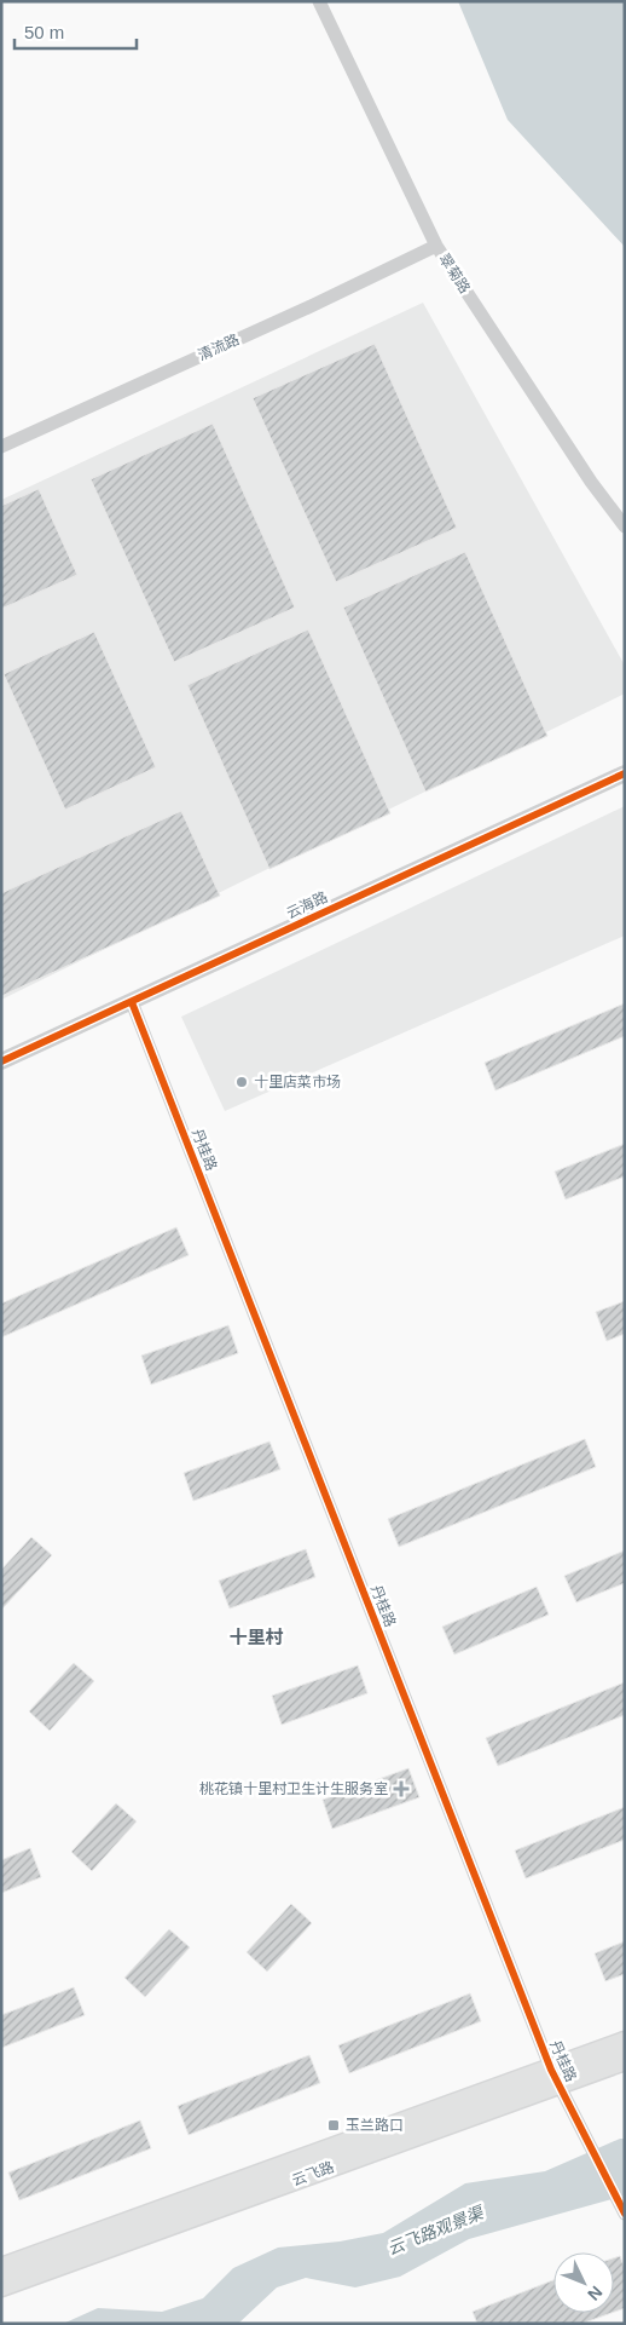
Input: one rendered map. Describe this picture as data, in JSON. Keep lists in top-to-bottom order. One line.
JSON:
{"streets":{"main road":["云飞路"],"street":["翠菊路","清流路","云海路","丹桂路"]},"crossings":[["翠菊路","清流路"],["云海路","丹桂路"],["丹桂路","云飞路"]],"districts":["十里村"],"water":["云飞路观景渠"],"places":{"other":["十里店菜市场"],"health":["桃花镇十里村卫生计生服务室"],"transit":["玉兰路口"]},"scale_bar":"50 m","north":"bottom right"}
